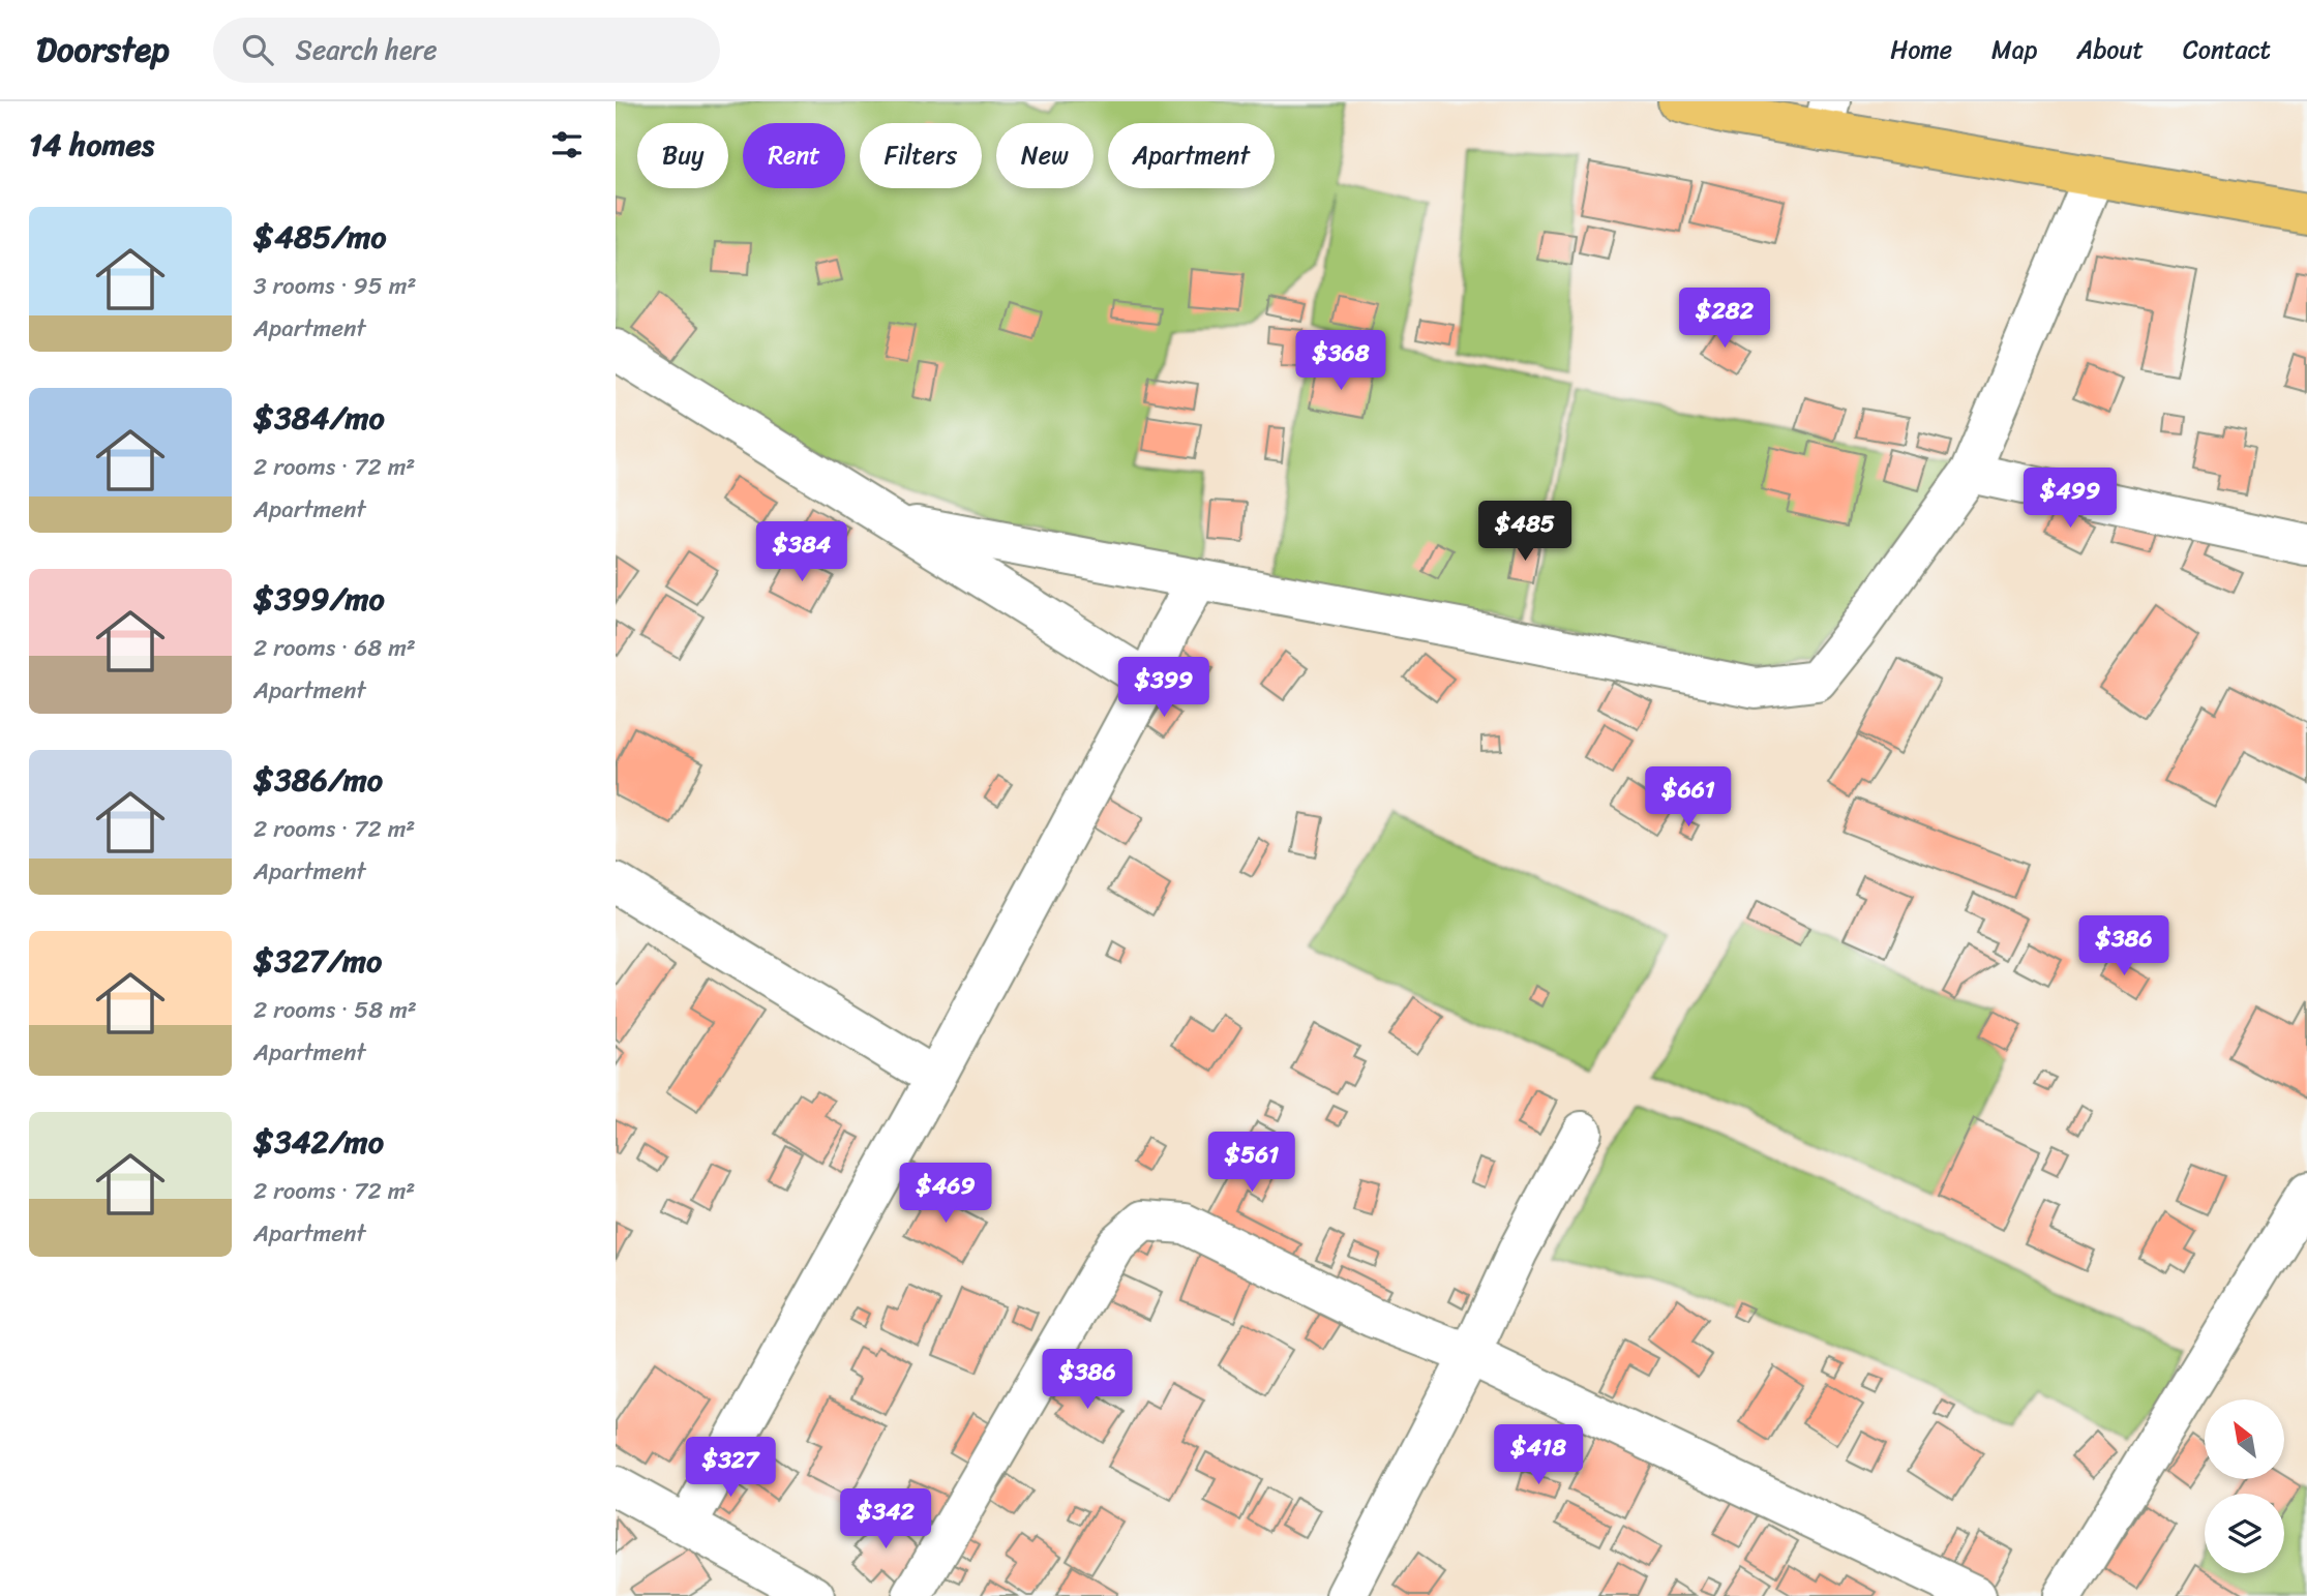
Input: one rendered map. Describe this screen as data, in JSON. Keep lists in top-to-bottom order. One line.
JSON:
{"north":"top left","page":{"header":"Doorstep","search":"Search here","nav":["Home","Map","About","Contact"],"heading":"14 homes","chip":["Buy","Rent","Filters","New","Apartment"],"list":[{"name":"$485/mo","note":"3 rooms · 95 m² · Apartment"},{"name":"$384/mo","note":"2 rooms · 72 m² · Apartment"},{"name":"$399/mo","note":"2 rooms · 68 m² · Apartment"},{"name":"$386/mo","note":"2 rooms · 72 m² · Apartment"},{"name":"$327/mo","note":"2 rooms · 58 m² · Apartment"},{"name":"$342/mo","note":"2 rooms · 72 m² · Apartment"}],"price":["$282","$368","$499","$485","$384","$399","$661","$386","$561","$469","$386","$418","$327","$342"]}}
